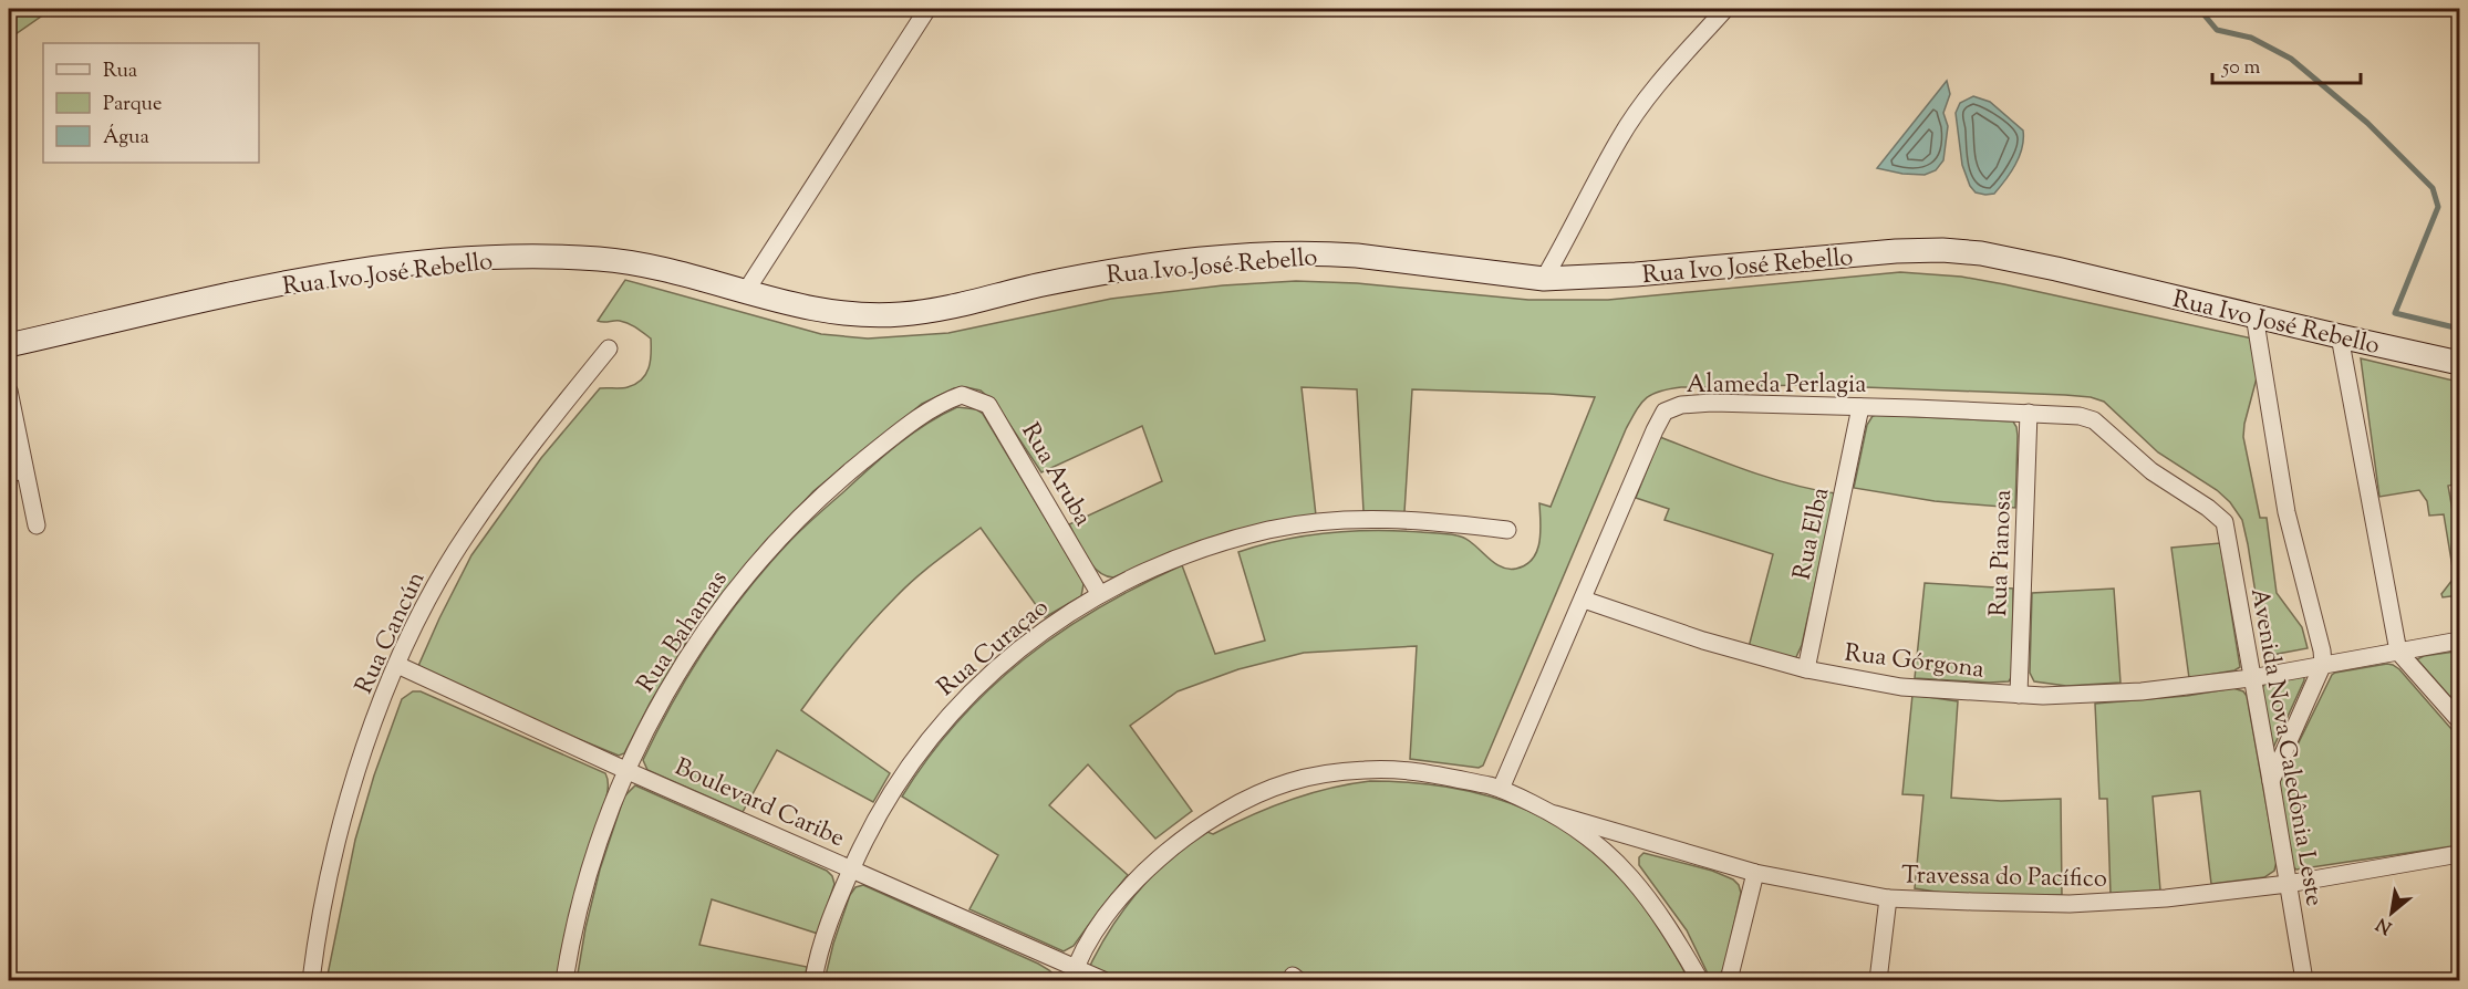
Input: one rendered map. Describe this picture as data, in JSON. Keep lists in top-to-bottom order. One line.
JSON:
{"streets":{"street":["Rua Ivo José Rebello","Alameda Perlagia","Rua Aruba","Rua Elba","Rua Pianosa","Rua Bahamas","Rua Cancún","Rua Curaçao","Rua Górgona","Avenida Nova Caledônia Leste","Boulevard Caribe","Travessa do Pacífico"]},"crossings":[["Alameda Perlagia","Rua Elba"],["Alameda Perlagia","Rua Pianosa"],["Alameda Perlagia","Rua Górgona"],["Alameda Perlagia","Avenida Nova Caledônia Leste"],["Rua Aruba","Rua Bahamas"],["Rua Aruba","Rua Curaçao"],["Rua Elba","Rua Górgona"],["Rua Pianosa","Rua Górgona"],["Rua Bahamas","Boulevard Caribe"],["Rua Cancún","Boulevard Caribe"],["Rua Curaçao","Boulevard Caribe"],["Rua Górgona","Avenida Nova Caledônia Leste"],["Avenida Nova Caledônia Leste","Travessa do Pacífico"]],"legend":["Rua","Parque","Água"],"scale_bar":"50 m","north":"bottom left"}
